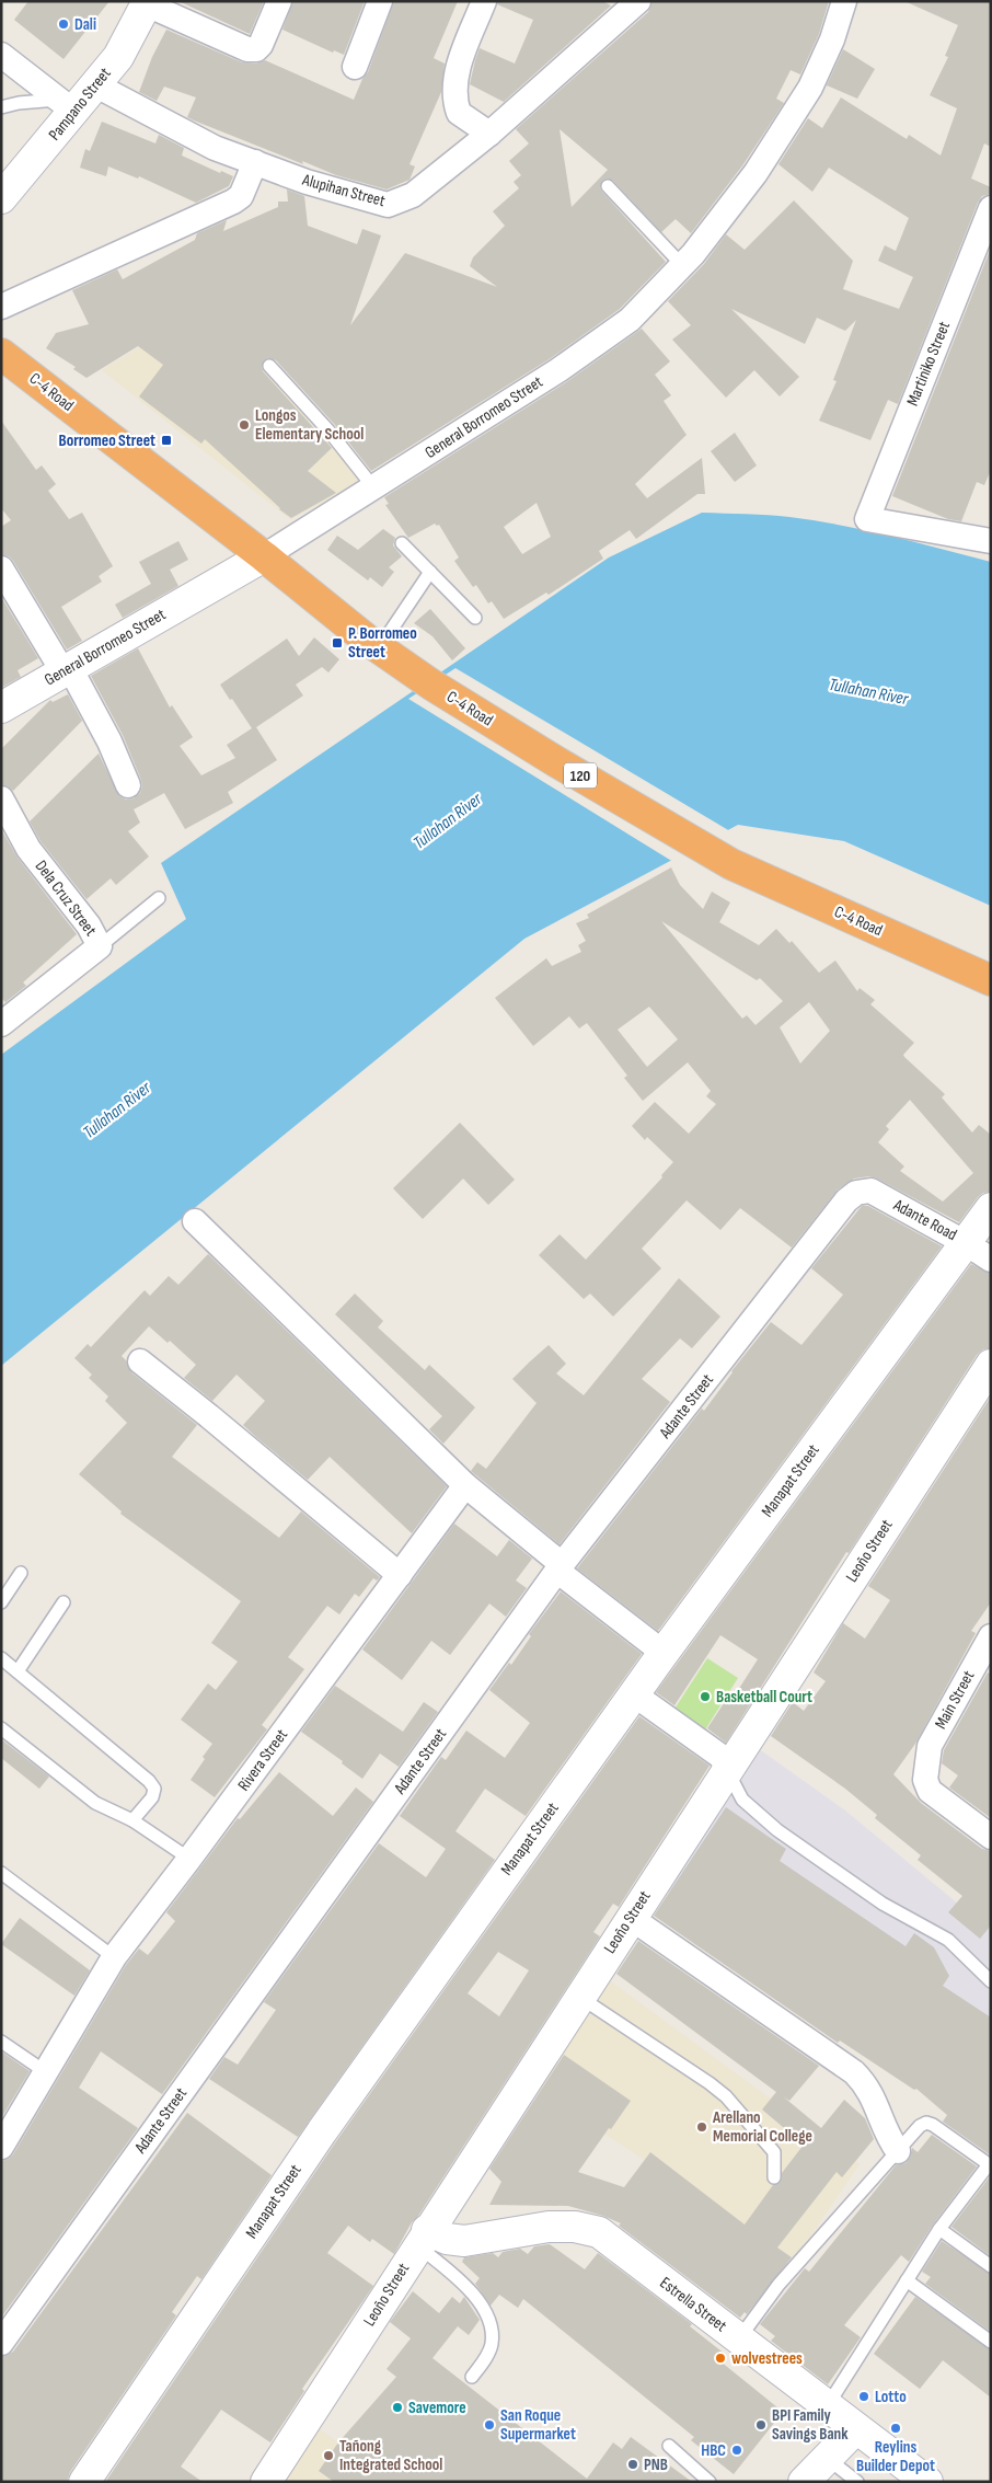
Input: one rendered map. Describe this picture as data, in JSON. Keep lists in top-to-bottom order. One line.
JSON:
{"streets":{"highway":["C-4 Road","120"],"main road":["Pampano Street","General Borromeo Street","Manapat Street","Leoño Street","Estrella Street"],"street":["Alupihan Street","Martiniko Street","Dela Cruz Street","Adante Road","Adante Street","Main Street","Rivera Street"]},"crossings":[["Pampano Street","Alupihan Street"],["C-4 Road","General Borromeo Street"],["Adante Road","Adante Street"],["Adante Road","Manapat Street"],["Leoño Street","Estrella Street"]],"water":["Tullahan River"],"places":{"other":["Dali","Longos Elementary School","Basketball Court","Arellano Memorial College","wolvestrees","Lotto","Savemore","San Roque Supermarket","BPI Family Savings Bank","Reylins Builder Depot","HBC","Tañong Integrated School","PNB"],"transit":["Borromeo Street","P. Borromeo Street"]}}
